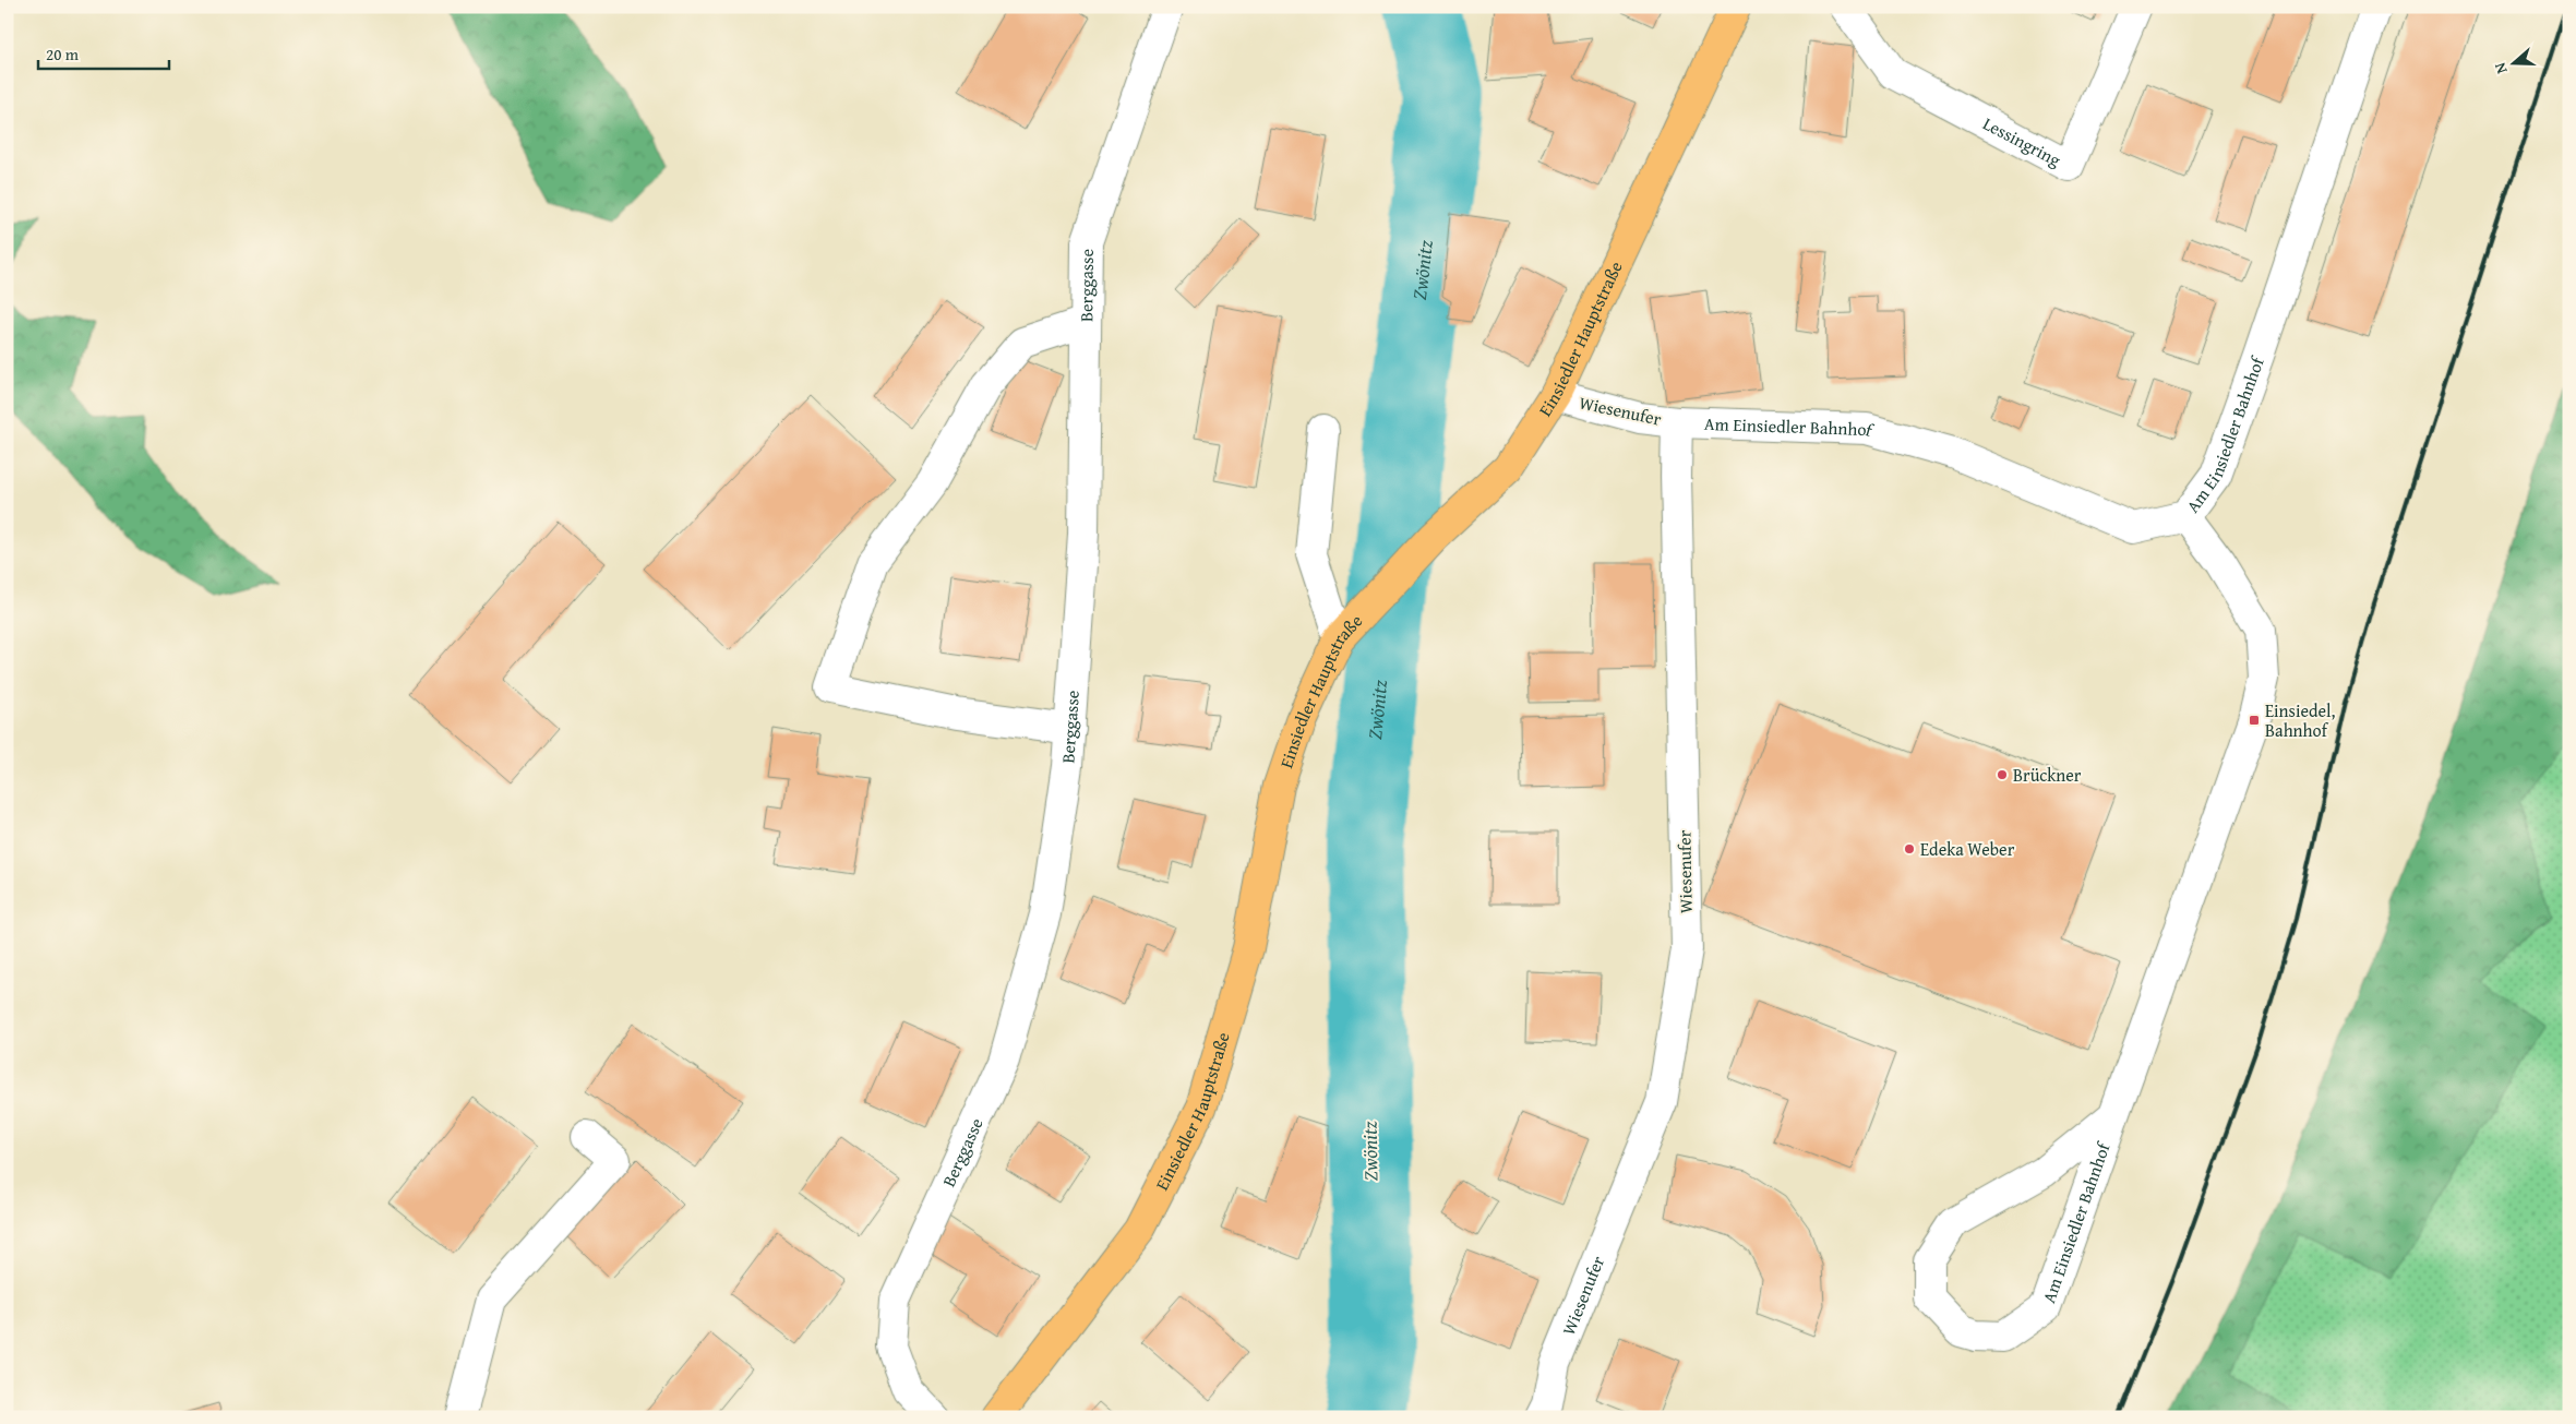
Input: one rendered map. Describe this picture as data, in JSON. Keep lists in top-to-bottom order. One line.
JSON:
{"streets":{"main road":["Einsiedler Hauptstraße"],"street":["Lessingring","Berggasse","Wiesenufer","Am Einsiedler Bahnhof"]},"crossings":[["Einsiedler Hauptstraße","Wiesenufer"],["Wiesenufer","Am Einsiedler Bahnhof"]],"water":["Zwönitz"],"places":{"transit":["Einsiedel, Bahnhof"],"other":["Brückner","Edeka Weber"]},"scale_bar":"20 m","north":"left"}
